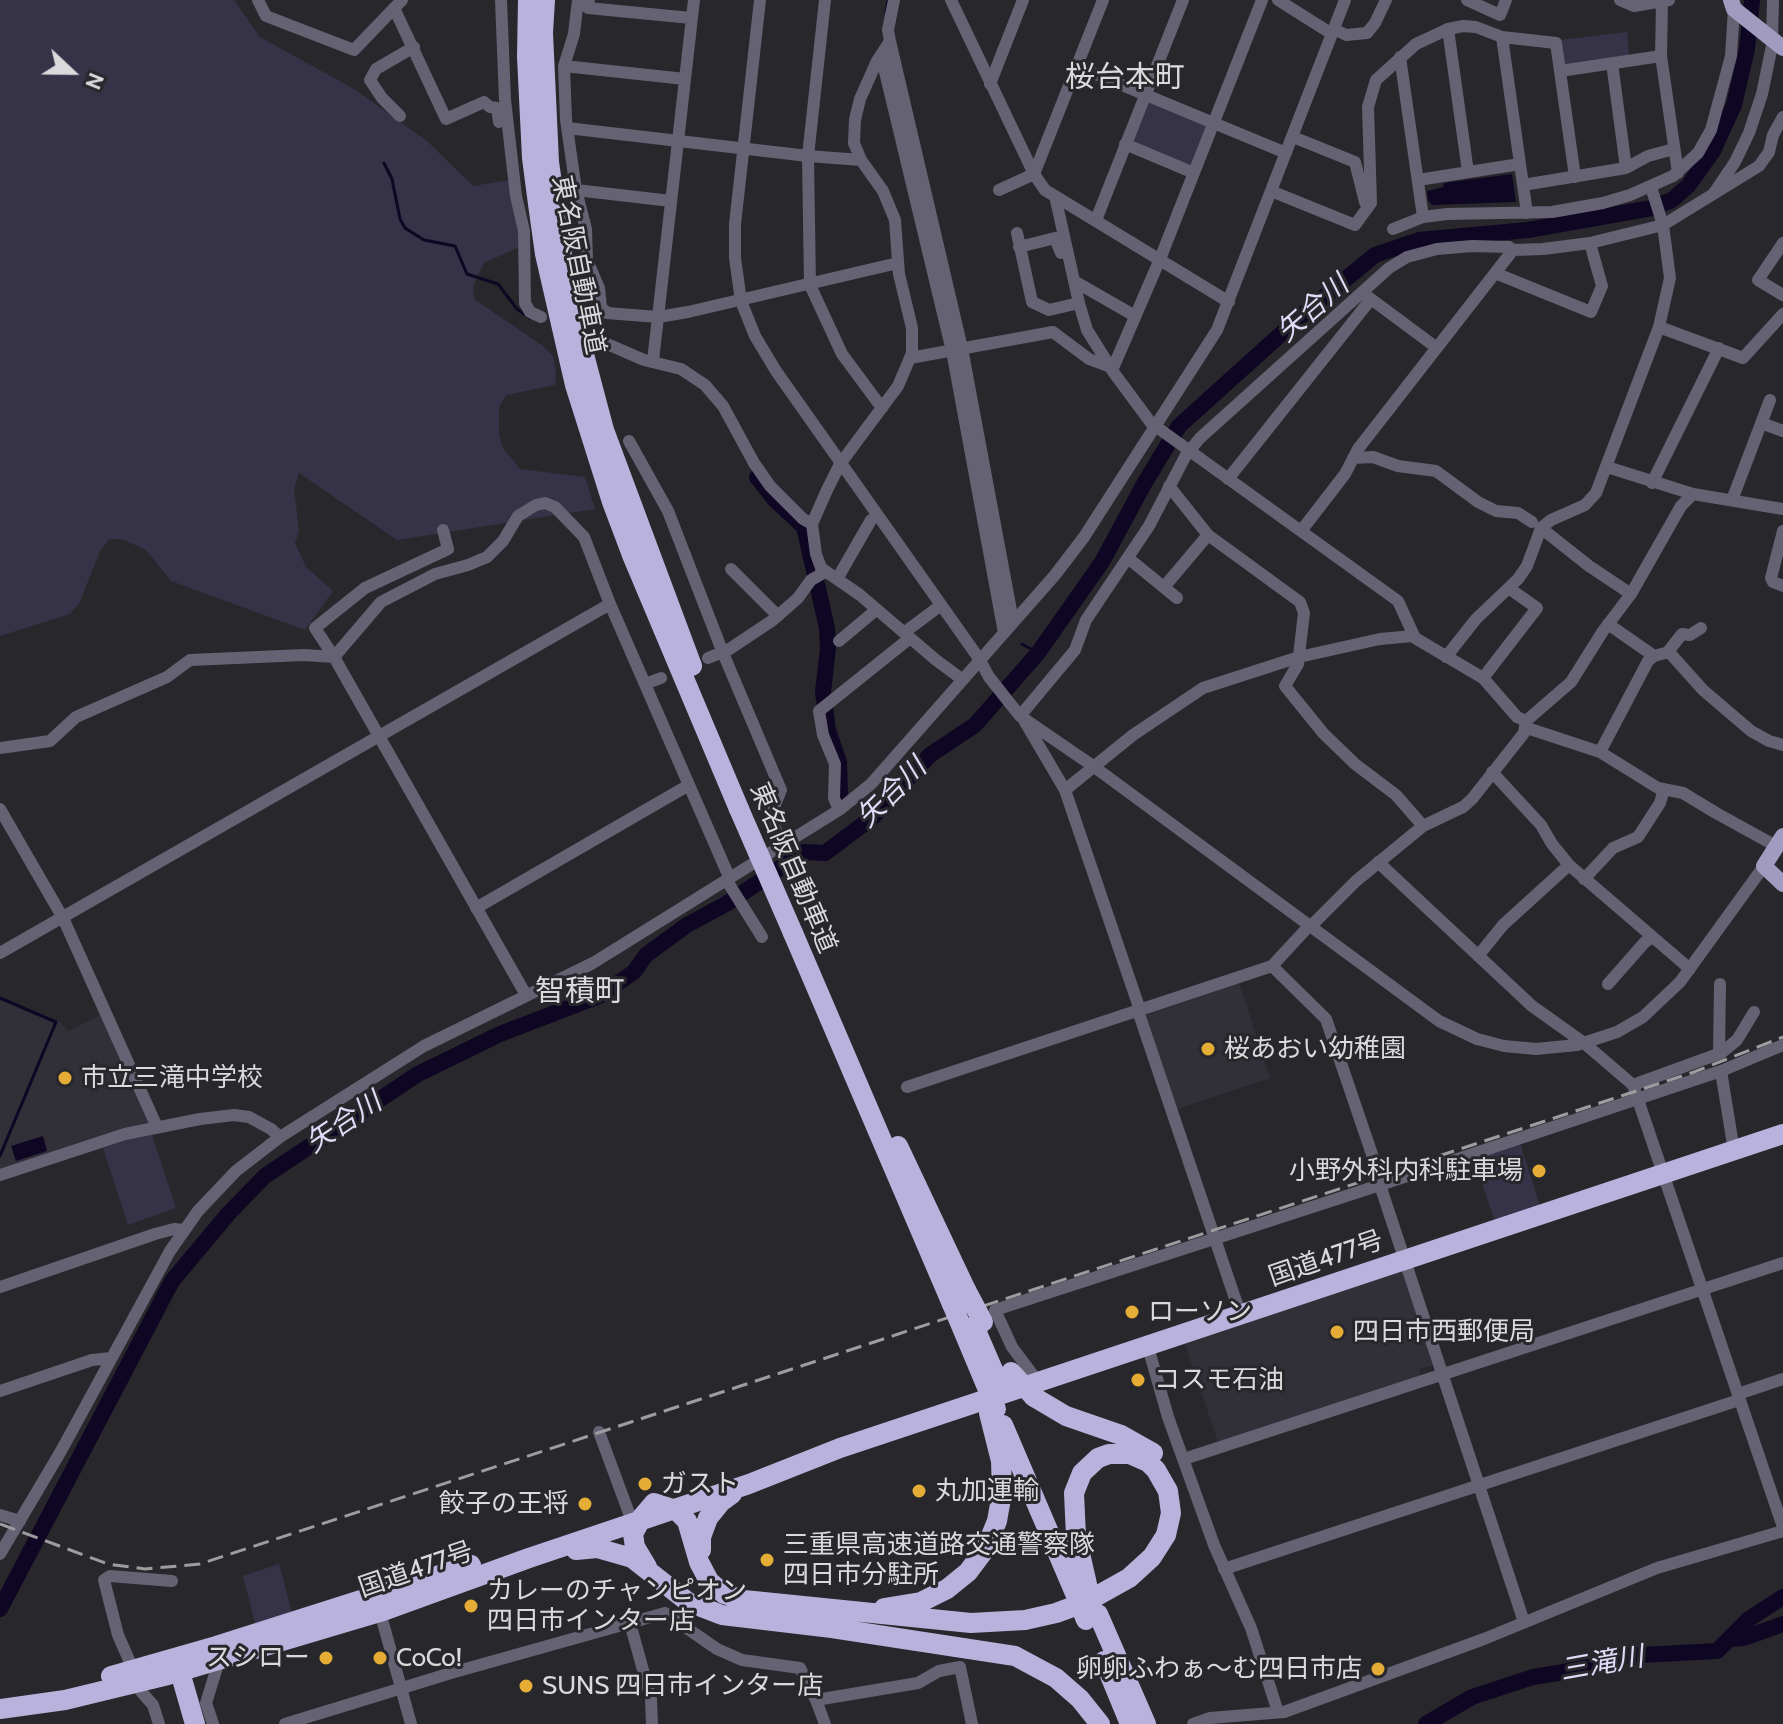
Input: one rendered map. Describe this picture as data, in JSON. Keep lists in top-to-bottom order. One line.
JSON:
{"streets":{"highway":["東名阪自動車道","国道477号"]},"districts":["桜台本町","智積町"],"water":["矢合川","三滝川"],"places":["桜あおい幼稚園","市立三滝中学校","小野外科内科駐車場","ローソン","四日市西郵便局","コスモ石油","ガスト","丸加運輸","餃子の王将","三重県高速道路交通警察隊 四日市分駐所","カレーのチャンピオン 四日市インター店","スシロー","CoCo!","卵卵ふわぁ～む四日市店","SUNS 四日市インター店"],"north":"right"}
